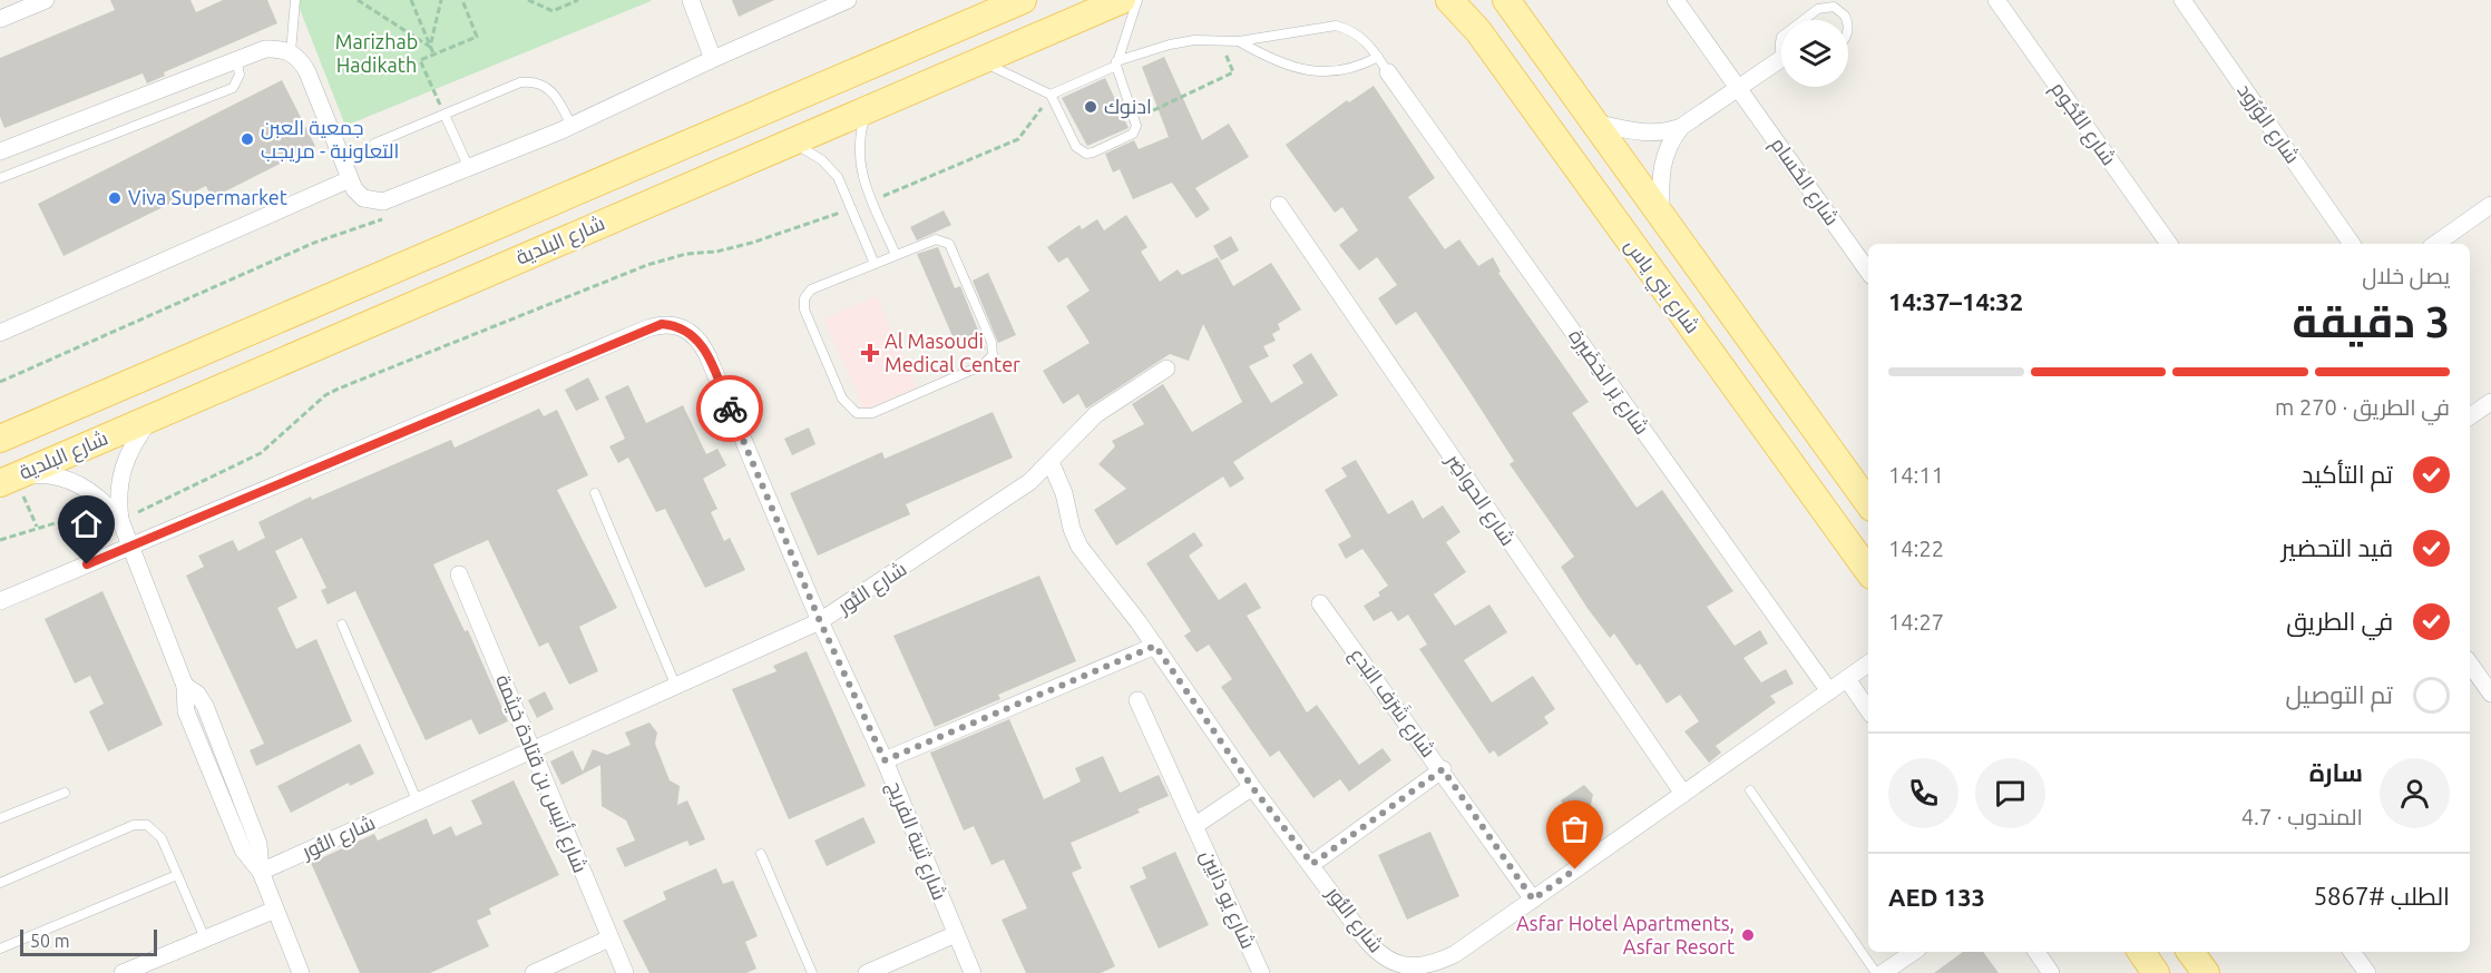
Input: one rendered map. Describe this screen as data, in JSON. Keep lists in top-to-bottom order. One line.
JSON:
{"streets":{"main road":["شارع البلدية","شارع بني ياس"],"street":["شارع النُّجُوم","شارع الوُرُود","شارع الحُسام","شارع بَر الخِضَيرة","شارع الحواضِر","شارع النُّور","شارع شَرَف البَدع","شارع أنيس بن قتادة خيثمة","شارع ثنية الفريج","شارع يَو ذانِين"]},"crossings":[["شارع بَر الخِضَيرة","شارع النُّور"],["شارع الحواضِر","شارع النُّور"],["شارع النُّور","شارع شَرَف البَدع"],["شارع النُّور","شارع أنيس بن قتادة خيثمة"],["شارع النُّور","شارع ثنية الفريج"],["شارع النُّور","شارع يَو ذانِين"]],"parks":["Marizhab Hadikath"],"places":{"other":["ادنوك","جمعية العبن التعاونبة - مريجب","Viva Supermarket","Asfar Hotel Apartments, Asfar Resort"],"health":["Al Masoudi Medical Center"]},"scale_bar":"50 m","page":{"heading":["3 دقيقة","يصل خلال","14:32–14:37"],"panel":["سارة","المندوب · 4.7","الطلب #5867","AED 133"],"bar":"في الطريق · 270 m","list":[["تم التأكيد","14:11"],["قيد التحضير","14:22"],["في الطريق","14:27"],"تم التوصيل"],"scale":"50 m"}}
